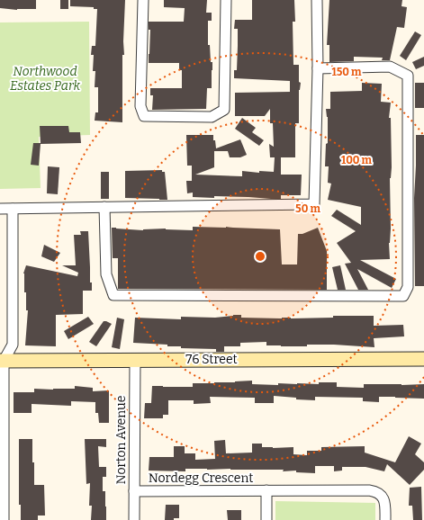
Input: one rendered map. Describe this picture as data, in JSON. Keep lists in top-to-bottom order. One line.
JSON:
{"streets":{"street":["76 Street","Norton Avenue","Nordegg Crescent"]},"crossings":[["76 Street","Norton Avenue"],["Norton Avenue","Nordegg Crescent"]],"parks":["Northwood Estates Park"],"rings":["150 m","100 m","50 m"]}
